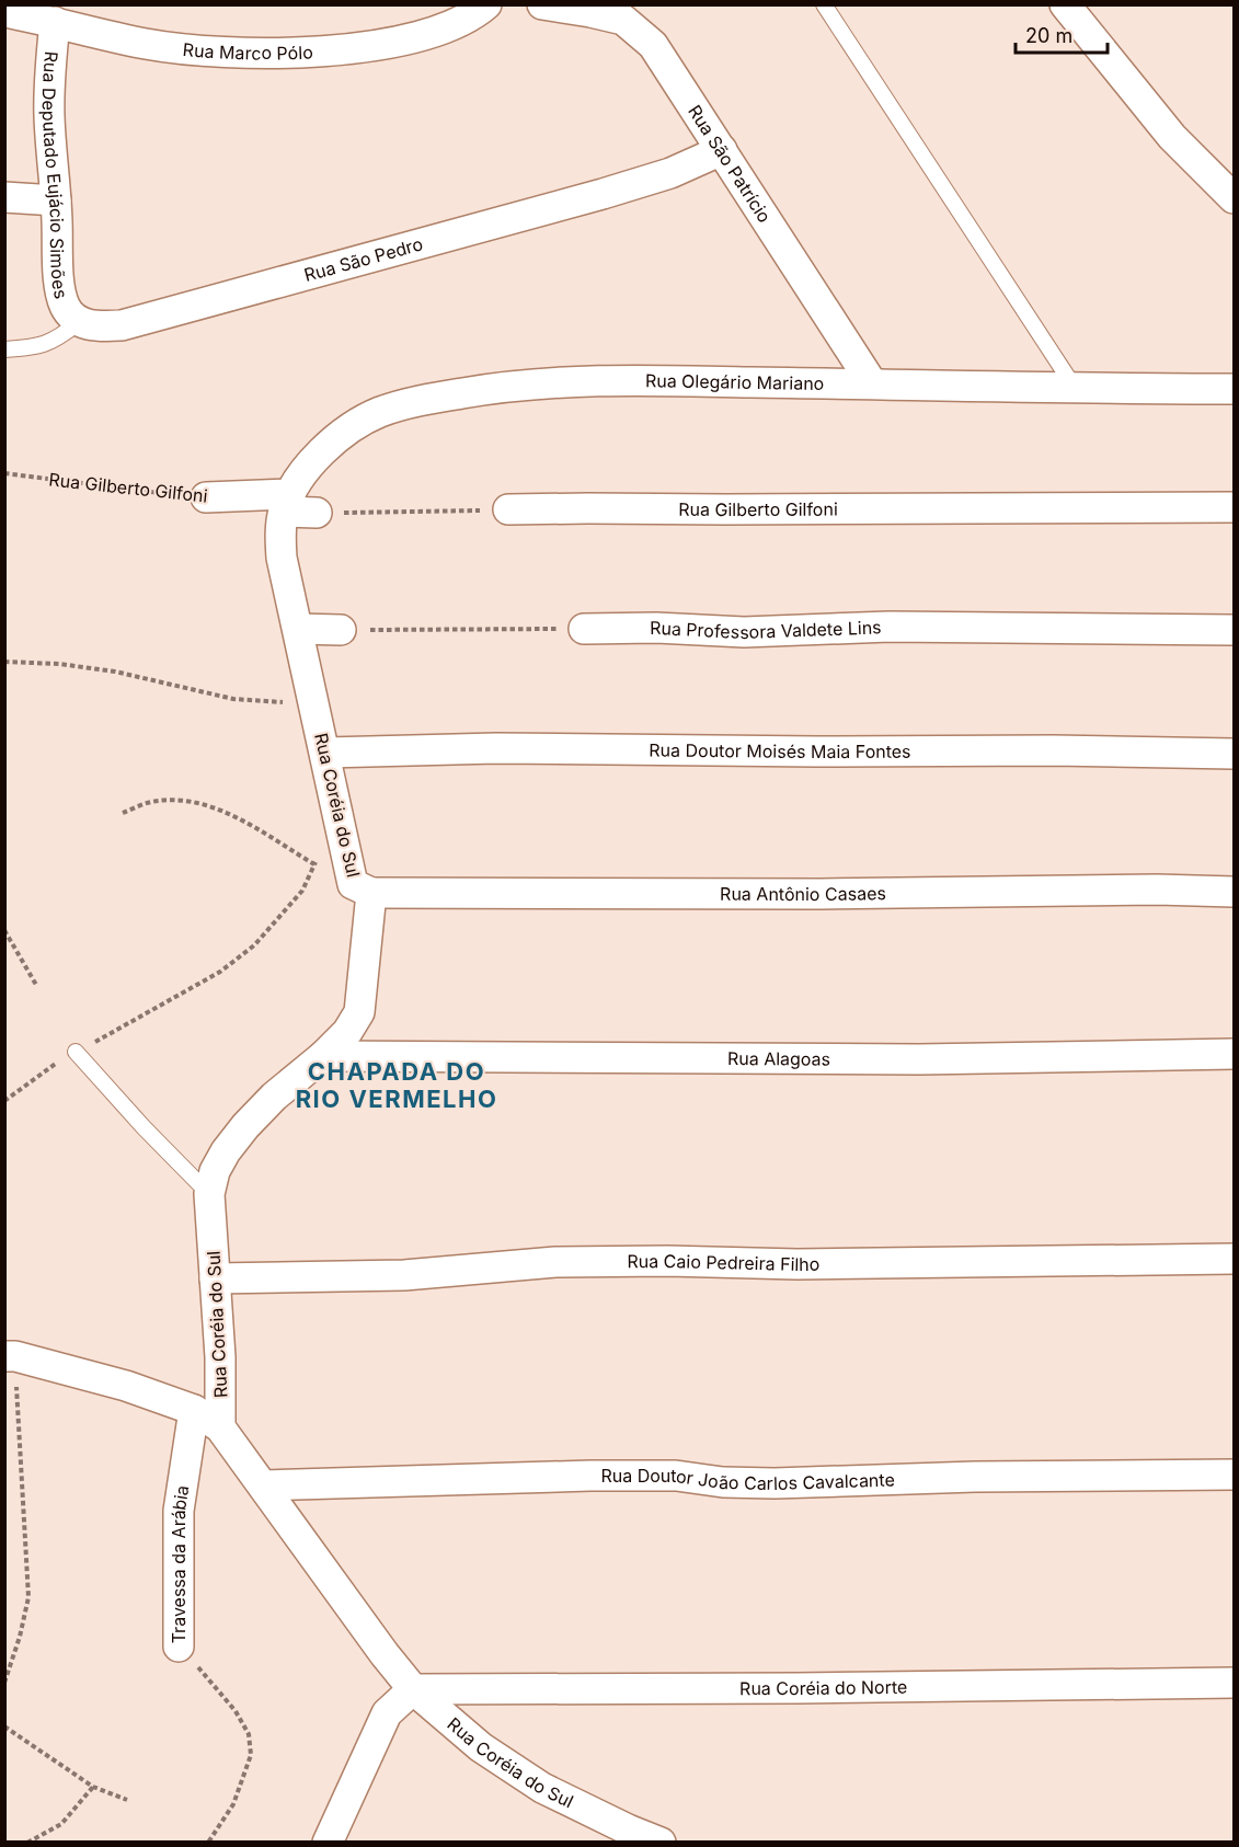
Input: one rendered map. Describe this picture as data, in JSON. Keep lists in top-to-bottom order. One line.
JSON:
{"streets":{"street":["Rua Marco Pólo","Rua São Patrício","Rua Deputado Eujácio Simões","Rua São Pedro","Rua Olegário Mariano","Rua Gilberto Gilfoni","Rua Professora Valdete Lins","Rua Doutor Moisés Maia Fontes","Rua Coréia do Sul","Rua Antônio Casaes","Rua Alagoas","Rua Caio Pedreira Filho","Rua Doutor João Carlos Cavalcante","Travessa da Arábia","Rua Coréia do Norte"]},"crossings":[["Rua Marco Pólo","Rua Deputado Eujácio Simões"],["Rua São Patrício","Rua São Pedro"],["Rua São Patrício","Rua Olegário Mariano"],["Rua Deputado Eujácio Simões","Rua São Pedro"],["Rua Olegário Mariano","Rua Gilberto Gilfoni"],["Rua Olegário Mariano","Rua Coréia do Sul"],["Rua Gilberto Gilfoni","Rua Coréia do Sul"],["Rua Doutor Moisés Maia Fontes","Rua Coréia do Sul"],["Rua Coréia do Sul","Rua Antônio Casaes"],["Rua Coréia do Sul","Rua Alagoas"],["Rua Coréia do Sul","Rua Caio Pedreira Filho"],["Rua Coréia do Sul","Rua Doutor João Carlos Cavalcante"],["Rua Coréia do Sul","Travessa da Arábia"],["Rua Coréia do Sul","Rua Coréia do Norte"]],"districts":["CHAPADA DO RIO VERMELHO"],"scale_bar":"20 m"}
